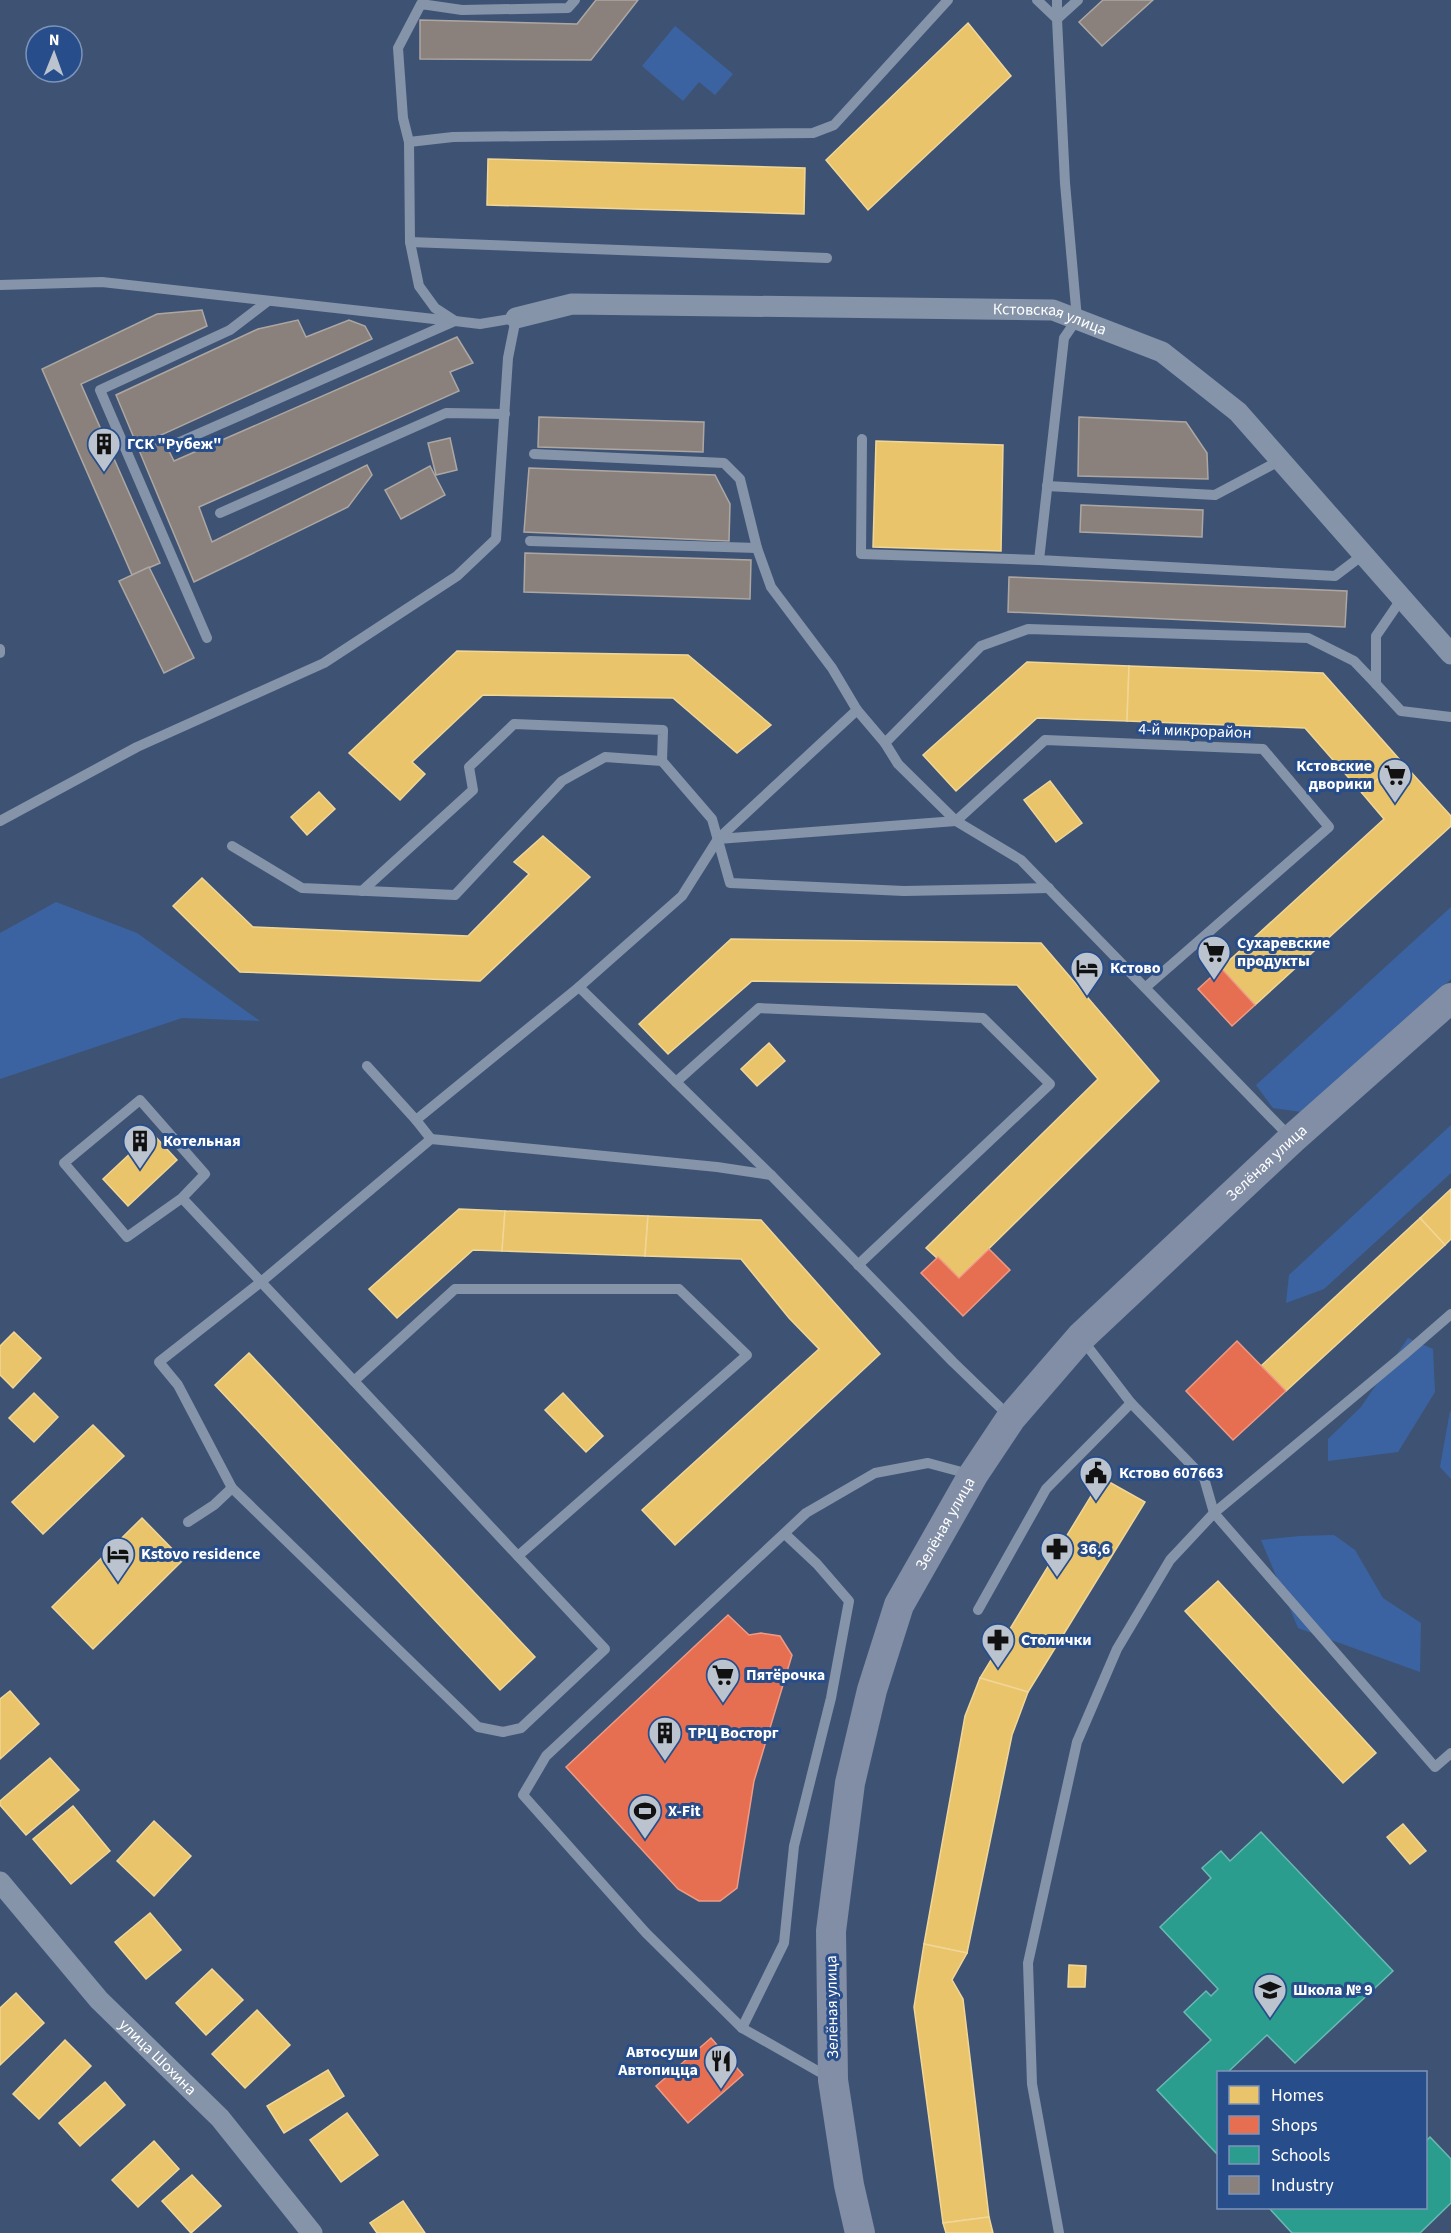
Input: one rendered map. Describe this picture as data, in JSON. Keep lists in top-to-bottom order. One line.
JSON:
{"streets":{"main road":["Зелёная улица"],"street":["Кстовская улица","улица Шохина"],"lane":["4-й микрорайон"]},"places":{"building":["ГСК \"Рубеж\"","Котельная","ТРЦ Восторг"],"supermarket":["Кстовские дворики","Сухаревские продукты","Пятёрочка"],"hotel":["Кстово","Kstovo residence"],"public building":["Кстово 607663"],"pharmacy":["36,6","Столички"],"sports":["X-Fit"],"school or university":["Школа № 9"],"restaurant":["Автосуши Автопицца"]},"legend":["Homes","Shops","Schools","Industry"],"north":"top"}
